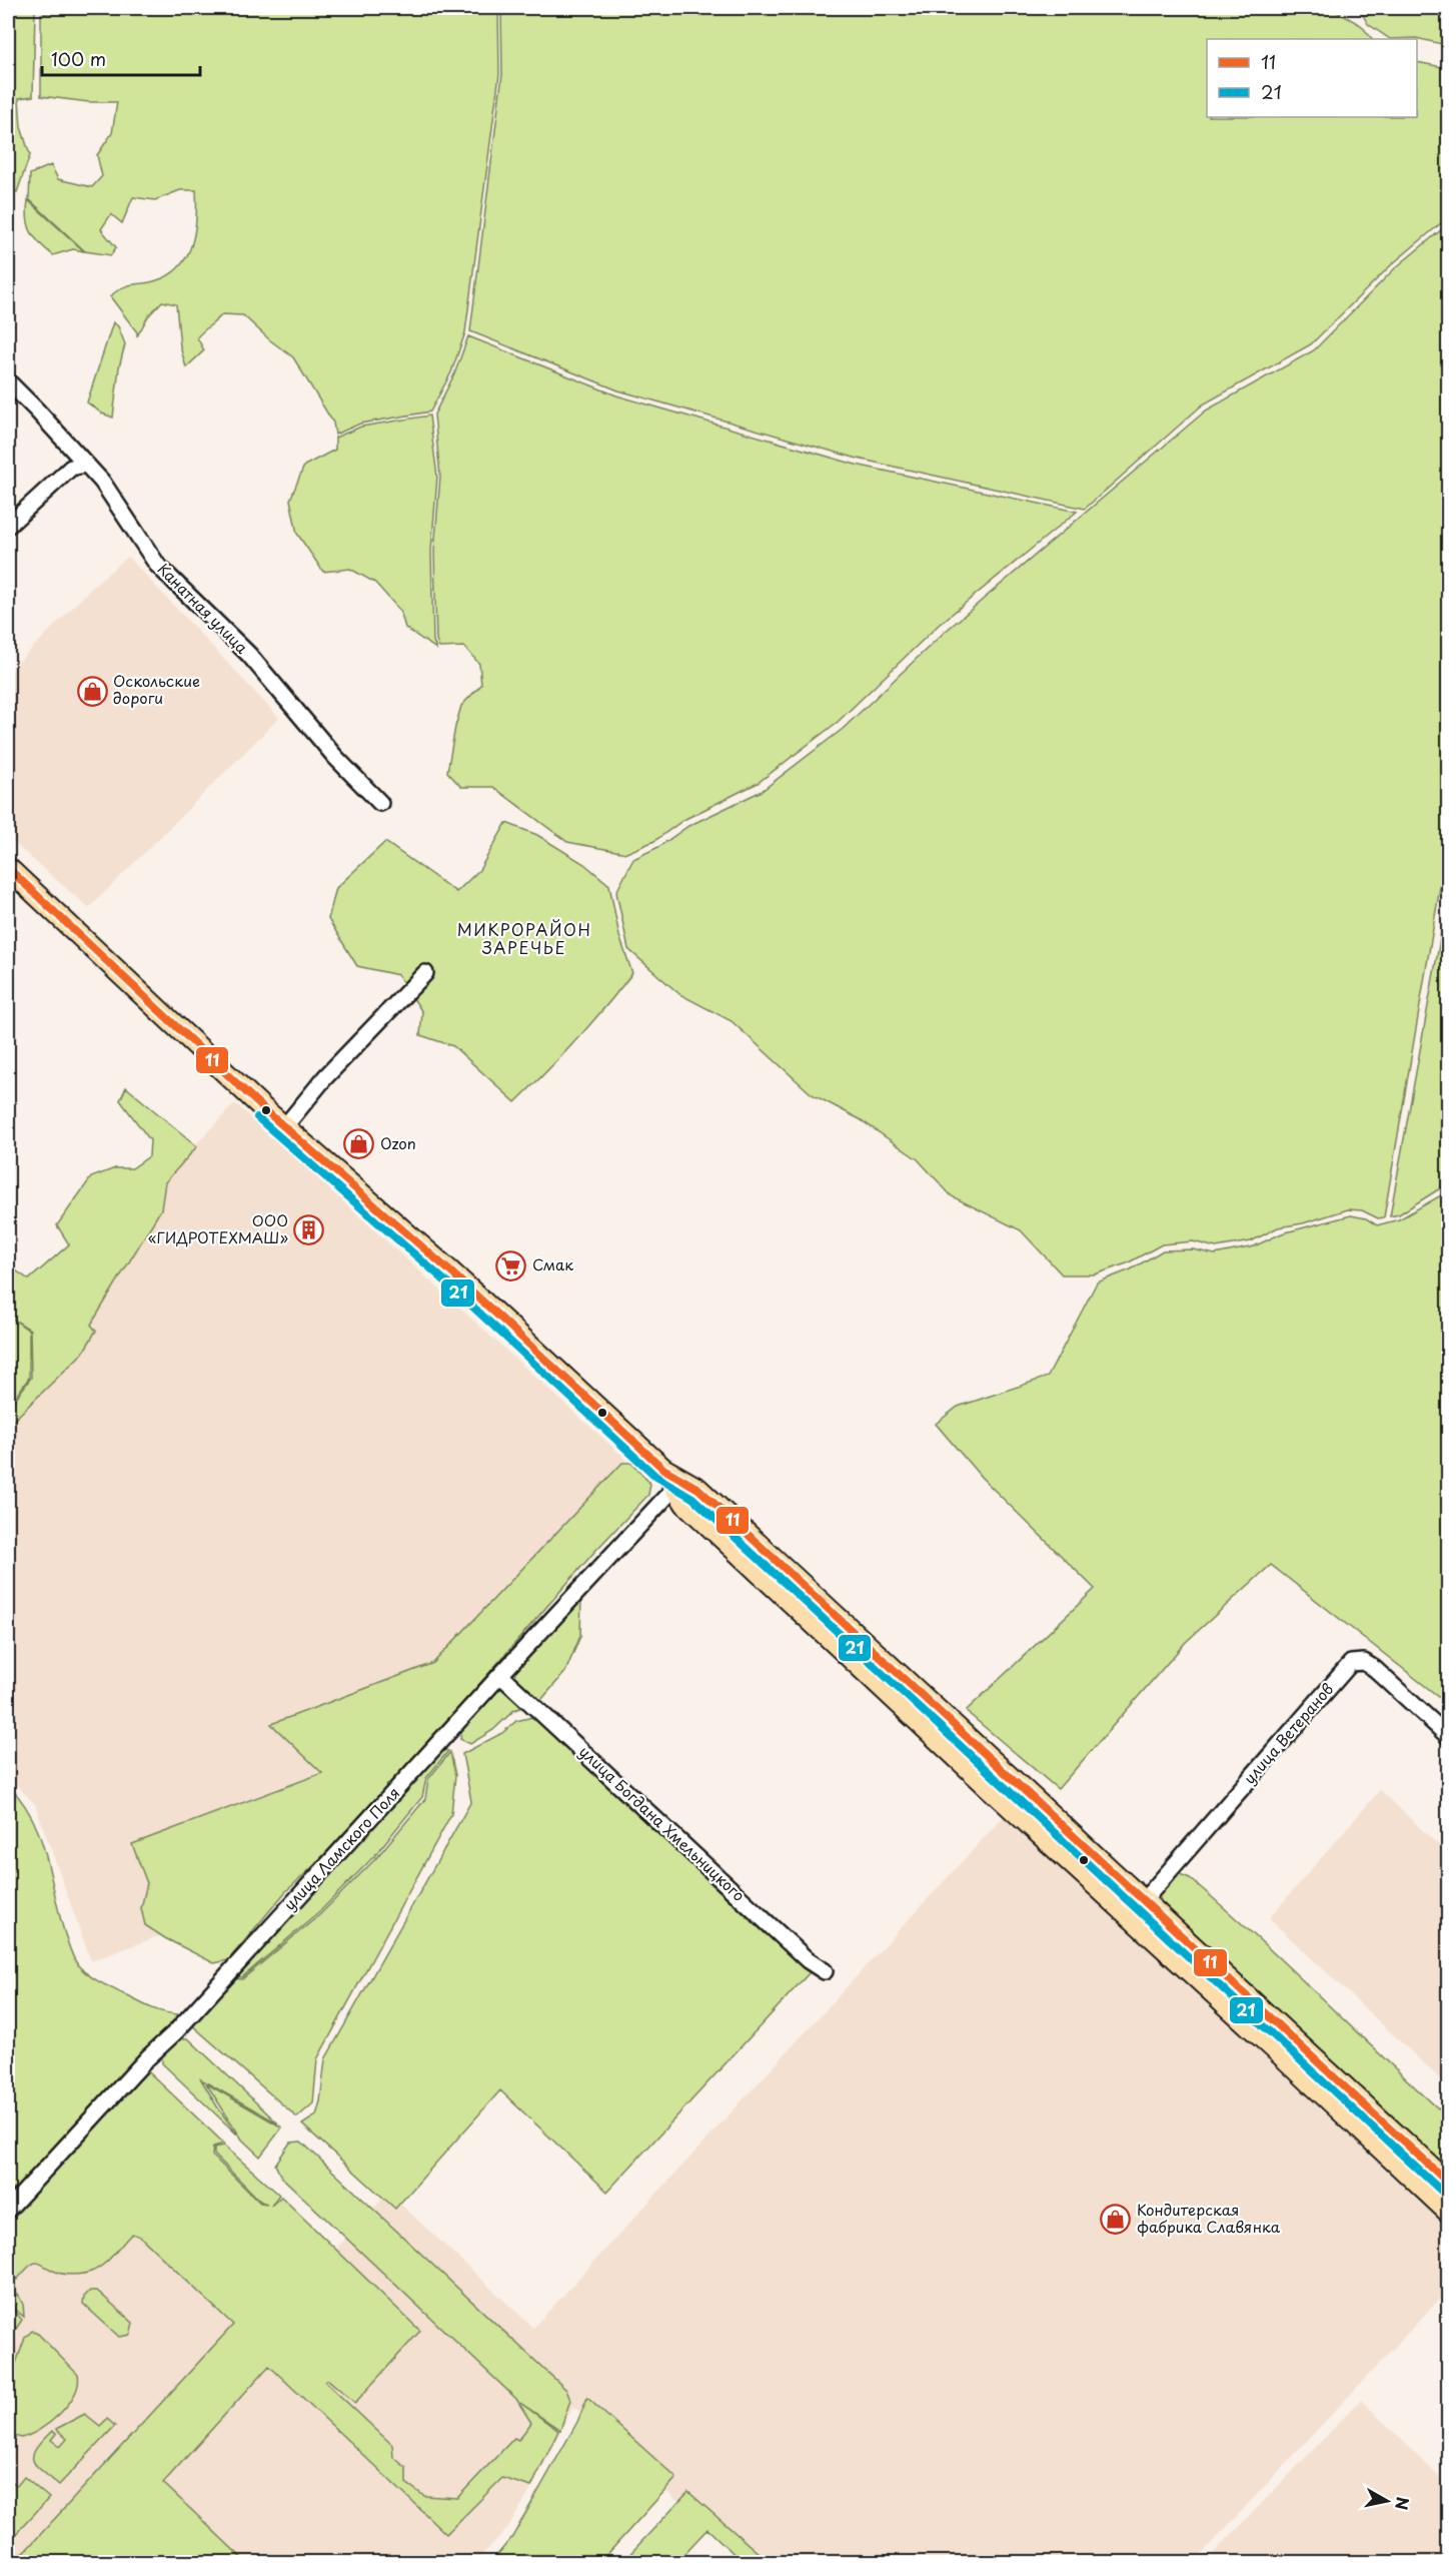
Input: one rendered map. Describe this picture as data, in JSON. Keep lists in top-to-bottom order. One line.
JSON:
{"streets":{"street":["Канатная улица","улица Ветеранов","улица Богдана Хмельницкого","улица Ламского Поля"]},"crossings":[["улица Богдана Хмельницкого","улица Ламского Поля"]],"districts":["МИКРОРАЙОН ЗАРЕЧЬЕ"],"places":{"shop":["Оскольские дороги","Ozon","Кондитерская фабрика Славянка"],"building":["ООО «ГИДРОТЕХМАШ»"],"supermarket":["Смак"]},"lines":["transit line 11","transit line 21"],"legend":["11","21"],"scale_bar":"100 m","north":"right"}
